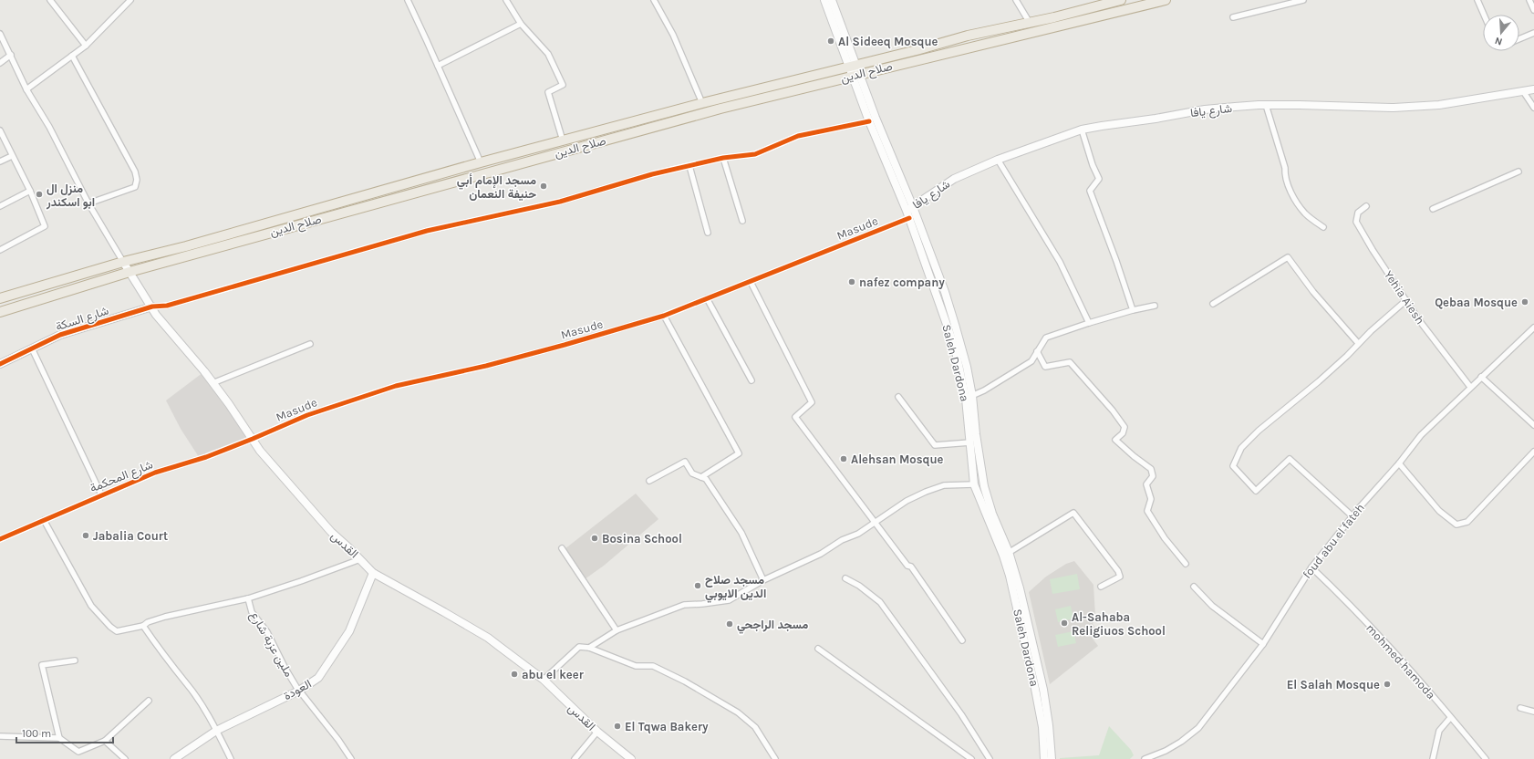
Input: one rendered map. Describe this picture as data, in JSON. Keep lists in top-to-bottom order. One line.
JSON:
{"streets":{"highway":["صلاح الدين"],"street":["شارع يافا","Masude","Yehia Aiesh","شارع السكة","Saleh Dardona","شارع المحكمة","foud abu el fateh","القدس","ملين عزبة شارع","mohmed hamoda","العودة"]},"crossings":[["صلاح الدين","Saleh Dardona"],["صلاح الدين","القدس"],["شارع يافا","Saleh Dardona"],["Masude","Saleh Dardona"],["Masude","شارع المحكمة"],["Masude","القدس"],["Yehia Aiesh","foud abu el fateh"],["شارع السكة","القدس"],["شارع المحكمة","القدس"],["foud abu el fateh","mohmed hamoda"],["القدس","العودة"],["ملين عزبة شارع","العودة"]],"places":["Al Sideeq Mosque","مسجد الإمام أبي حنيفة النعمان","منزل ال ابو اسكندر","nafez company","Qebaa Mosque","Alehsan Mosque","Jabalia Court","Bosina School","مسجد صلاح الدين الايوبي","Al-Sahaba Religiuos School","مسجد الراجحي","abu el keer","El Salah Mosque","El Tqwa Bakery"],"scale_bar":"100 m","north":"bottom"}
